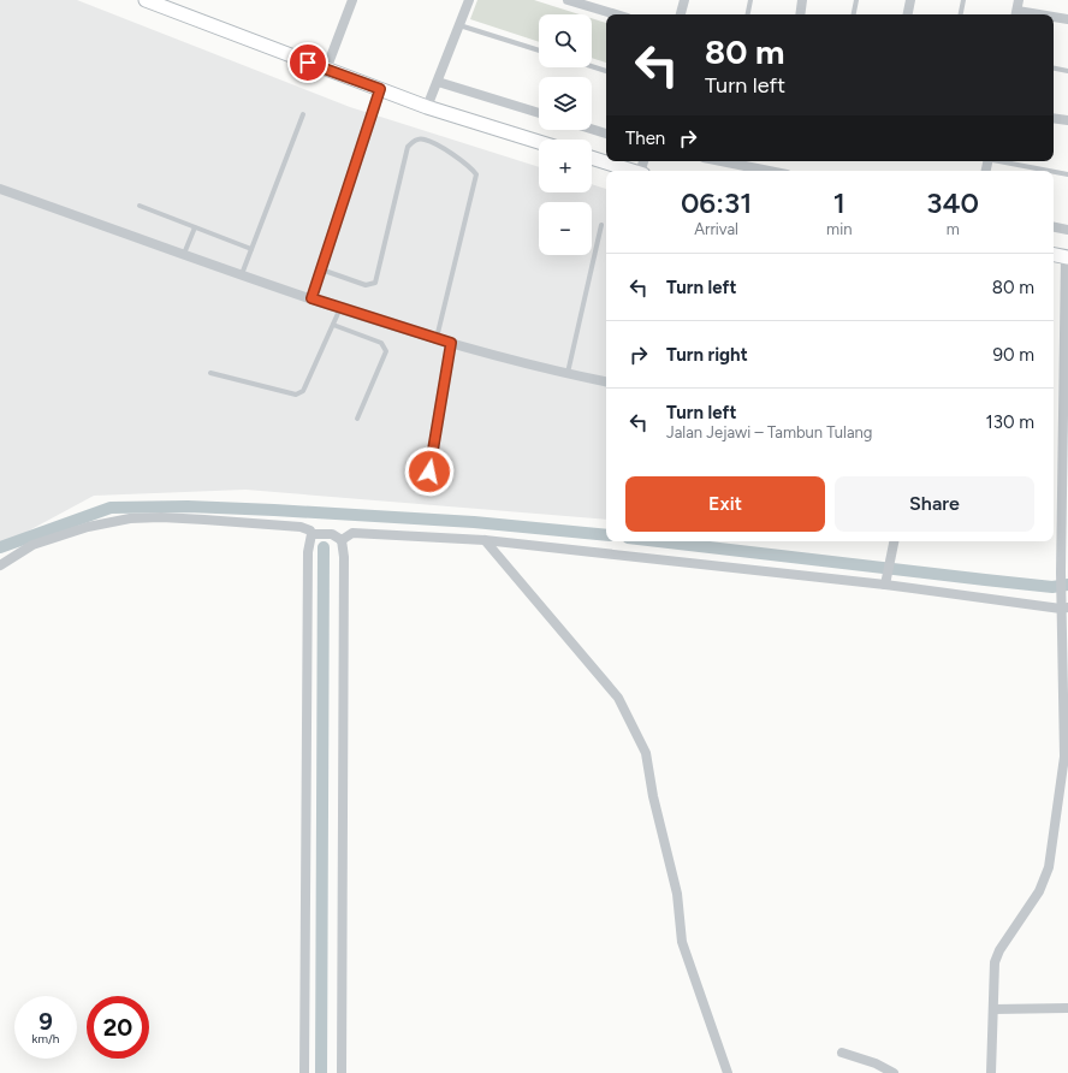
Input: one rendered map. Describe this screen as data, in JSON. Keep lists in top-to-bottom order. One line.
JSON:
{"page":{"map_buttons":["+","−"],"turn":["80 m","Turn left"],"then":"Then","eta":["06:31","Arrival","1","min","340","m"],"list":[{"name":"Turn left","value":"80 m"},{"name":"Turn right","value":"90 m"},{"name":"Turn left","note":"Jalan Jejawi – Tambun Tulang","value":"130 m"}],"buttons":["Exit","Share"],"speed":"9 km/h","limit":"20"}}
